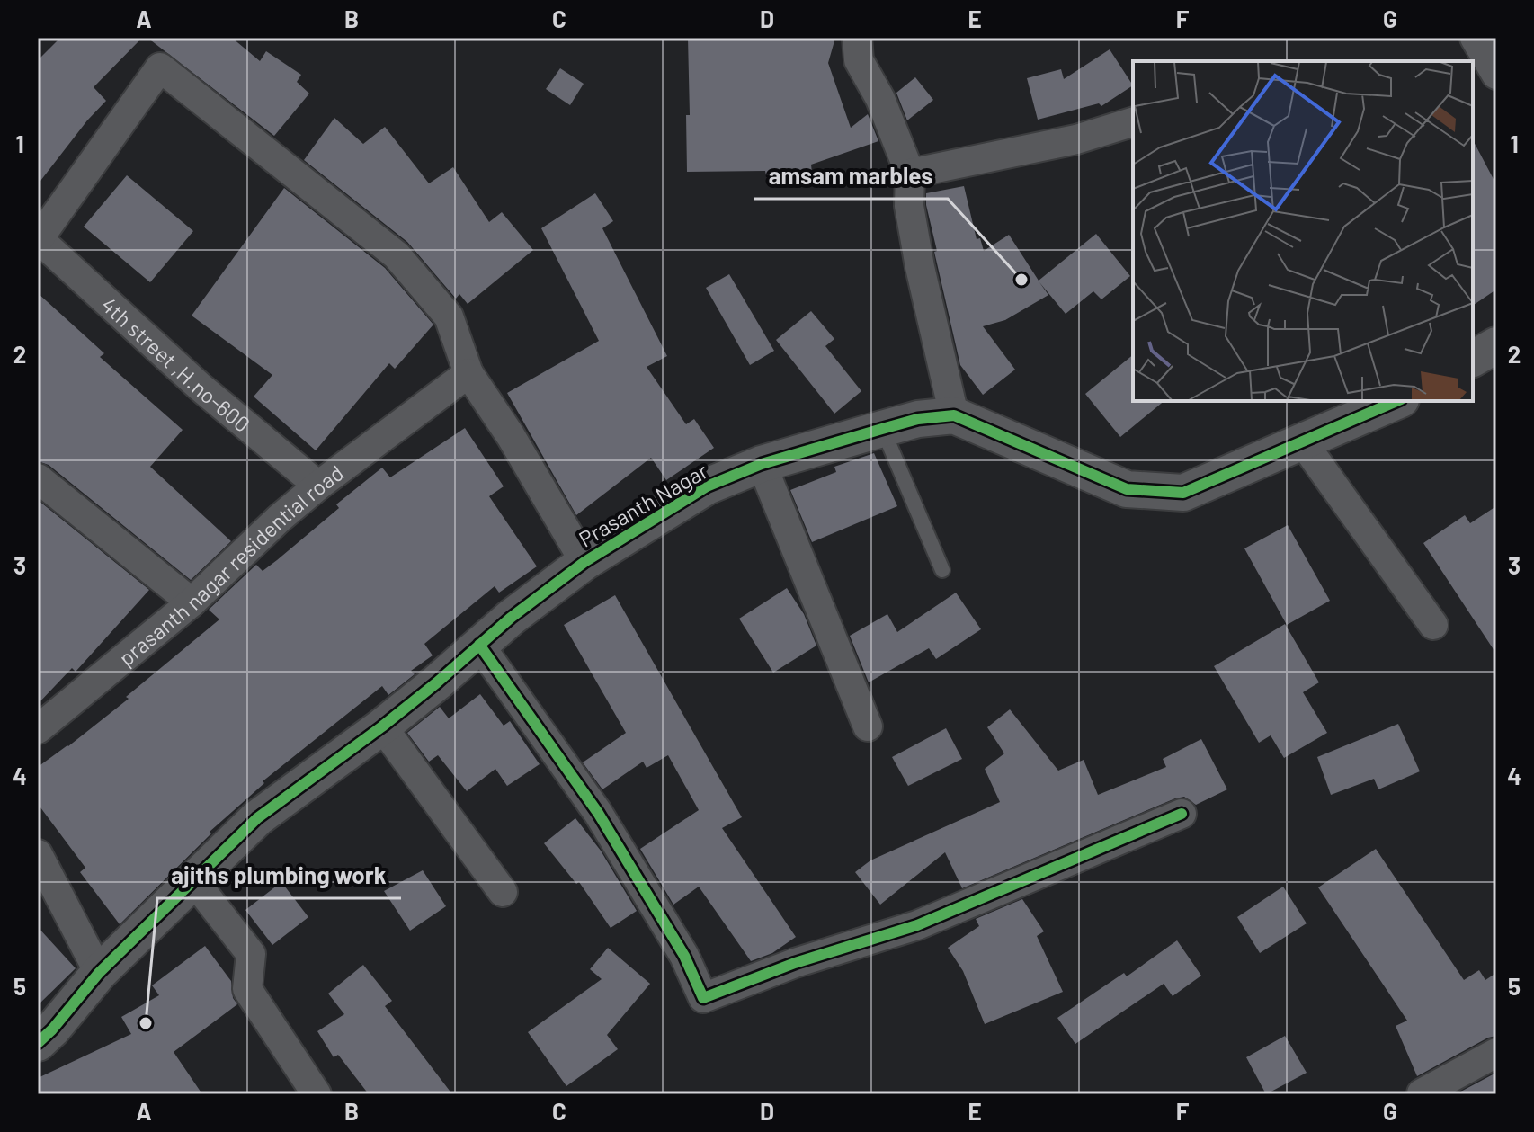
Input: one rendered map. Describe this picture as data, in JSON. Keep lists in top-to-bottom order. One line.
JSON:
{"streets":{"street":["4th street ,H.no-600","Prasanth Nagar","prasanth nagar residential road"]},"crossings":[["4th street ,H.no-600","prasanth nagar residential road"]],"places":["amsam marbles","ajiths plumbing work"],"grid":{"columns":["A","B","C","D","E","F","G"],"rows":["1","2","3","4","5"]}}
